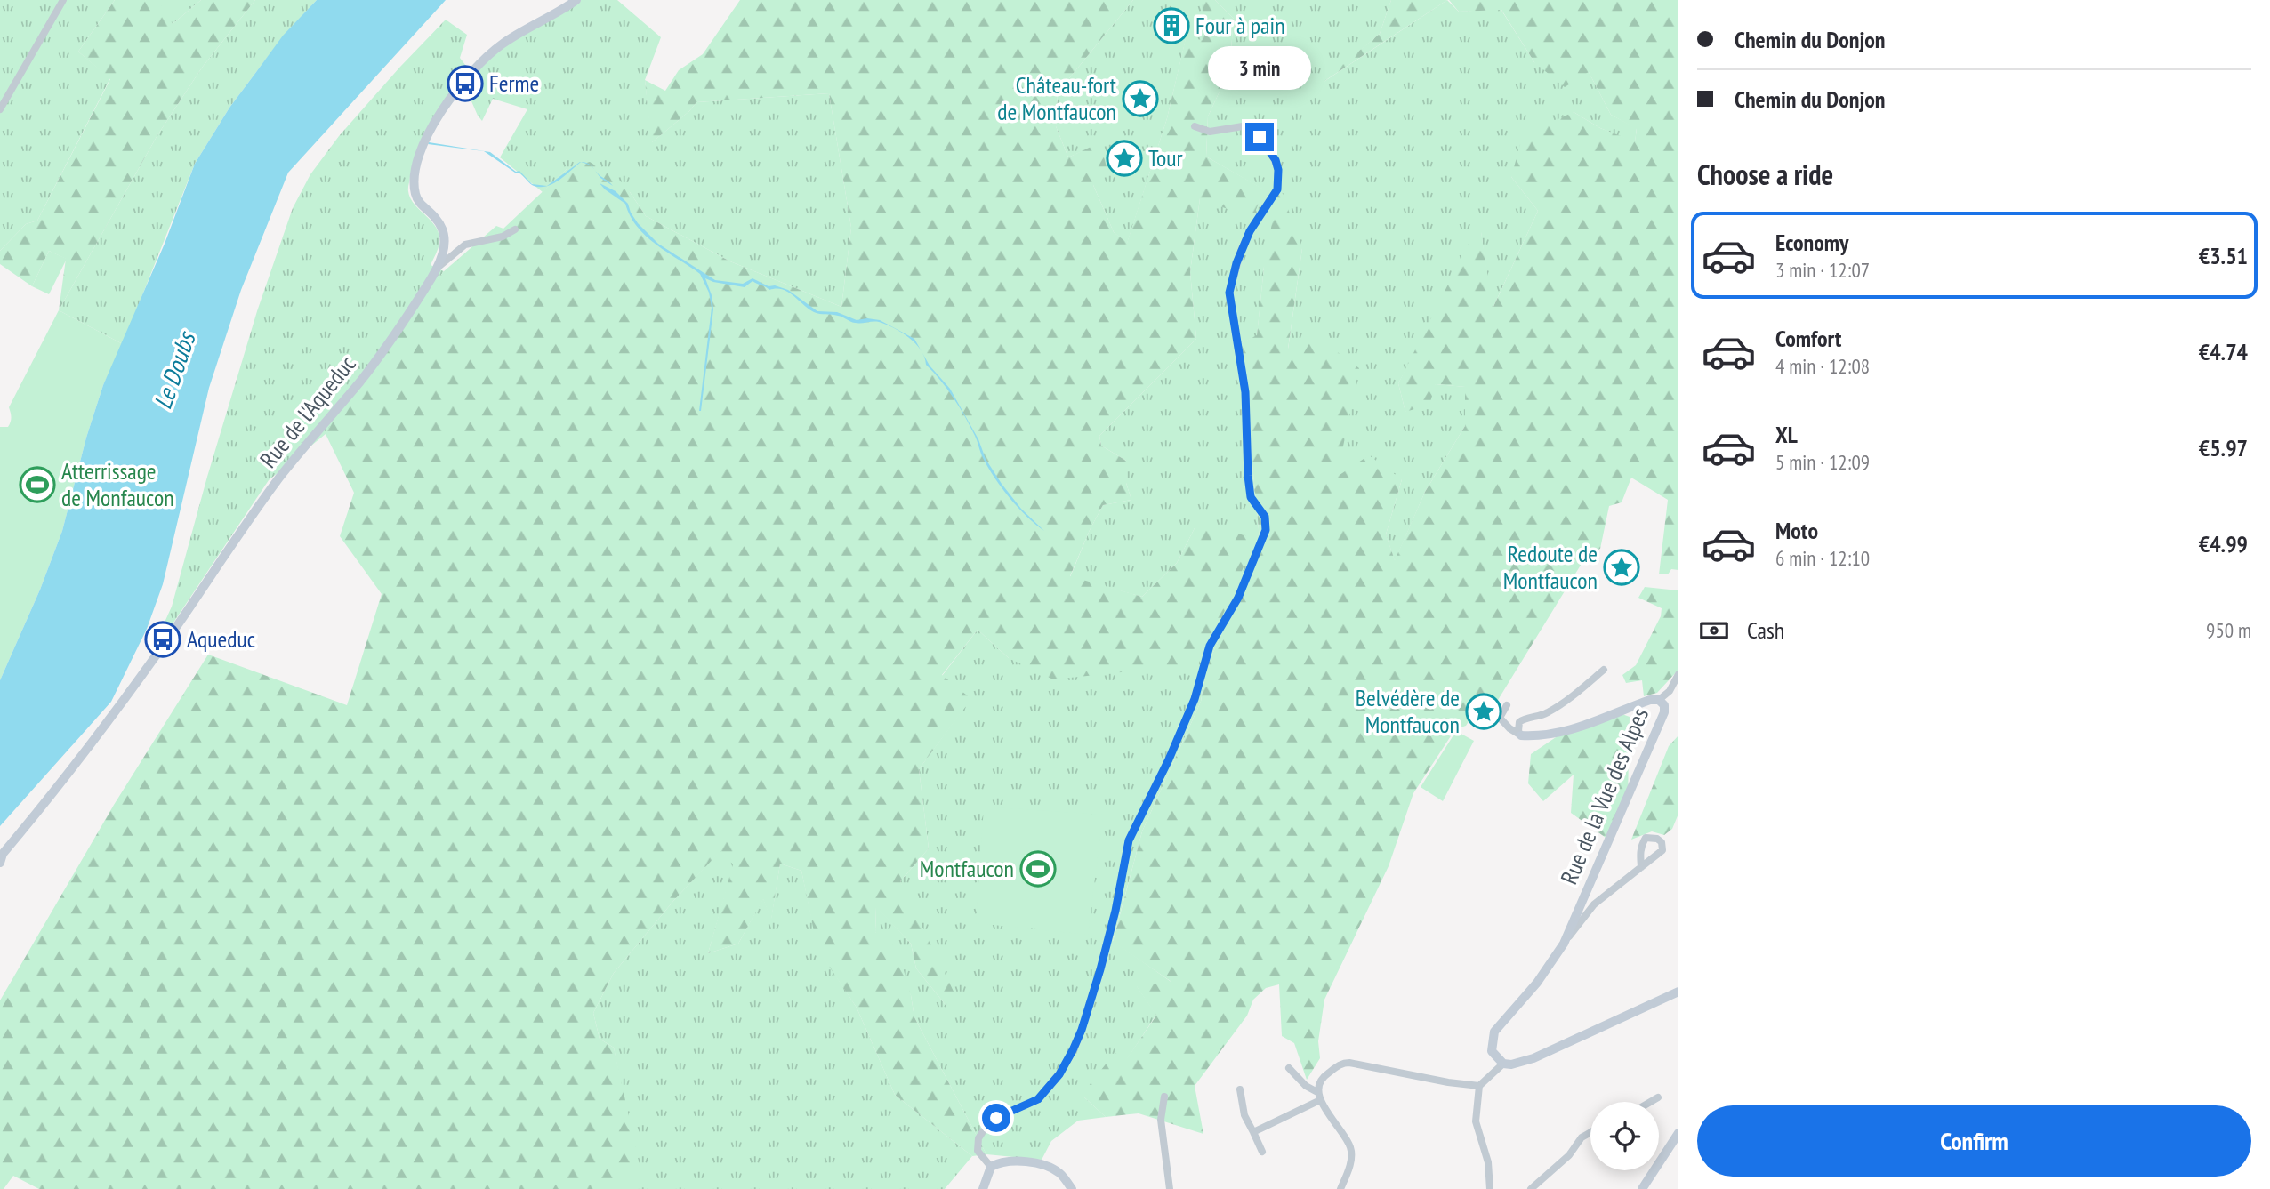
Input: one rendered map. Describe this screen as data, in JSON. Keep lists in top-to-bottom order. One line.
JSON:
{"streets":{"street":["Rue de l'Aqueduc","Rue de la Vue des Alpes"]},"water":["Le Doubs"],"places":{"building":["Four à pain"],"bus stop":["Ferme","Aqueduc"],"place":["Château-fort de Montfaucon","Tour","Redoute de Montfaucon","Belvédère de Montfaucon"],"sports":["Atterrissage de Monfaucon","Montfaucon"]},"page":{"banner":["Chemin du Donjon","Chemin du Donjon"],"bubble":"3 min","heading":"Choose a ride","list":[{"name":"Economy","note":"3 min · 12:07","value":"€3.51"},{"name":"Comfort","note":"4 min · 12:08","value":"€4.74"},{"name":"XL","note":"5 min · 12:09","value":"€5.97"},{"name":"Moto","note":"6 min · 12:10","value":"€4.99"}],"pay":["Cash","950 m"],"buttons":"Confirm"}}
